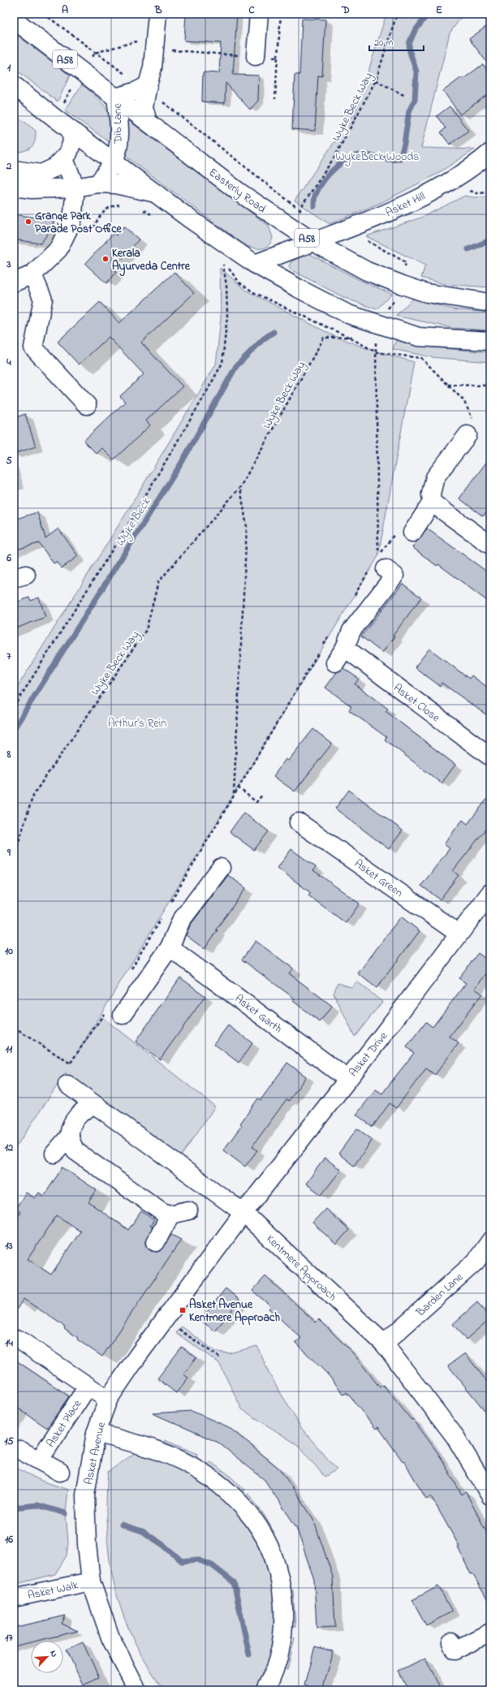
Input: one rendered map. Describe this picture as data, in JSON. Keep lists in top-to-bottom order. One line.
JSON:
{"streets":{"street":["A58","Dib Lane","Easterly Road","Asket Hill","Asket Close","Asket Green","Asket Garth","Asket Drive","Kentmere Approach","Barden Lane","Asket Place","Asket Avenue","Asket Walk"],"path":["Wyke Beck Way"]},"crossings":[["Dib Lane","Easterly Road"],["Easterly Road","Asket Hill"],["Asket Green","Asket Drive"],["Asket Garth","Asket Drive"],["Asket Drive","Kentmere Approach"],["Asket Drive","Asket Avenue"],["Kentmere Approach","Barden Lane"],["Kentmere Approach","Asket Avenue"],["Asket Avenue","Asket Walk"]],"water":["Wyke Beck"],"parks":["WykeBeck Woods","Arthur's Rein"],"places":{"other":["Grange Park Parade Post Office","Kerala Ayurveda Centre"],"transit":["Asket Avenue Kentmere Approach"]},"scale_bar":"20 m","north":"top right","grid":{"columns":["A","B","C","D","E"],"rows":["1","2","3","4","5","6","7","8","9","10","11","12","13","14","15","16","17"]}}
